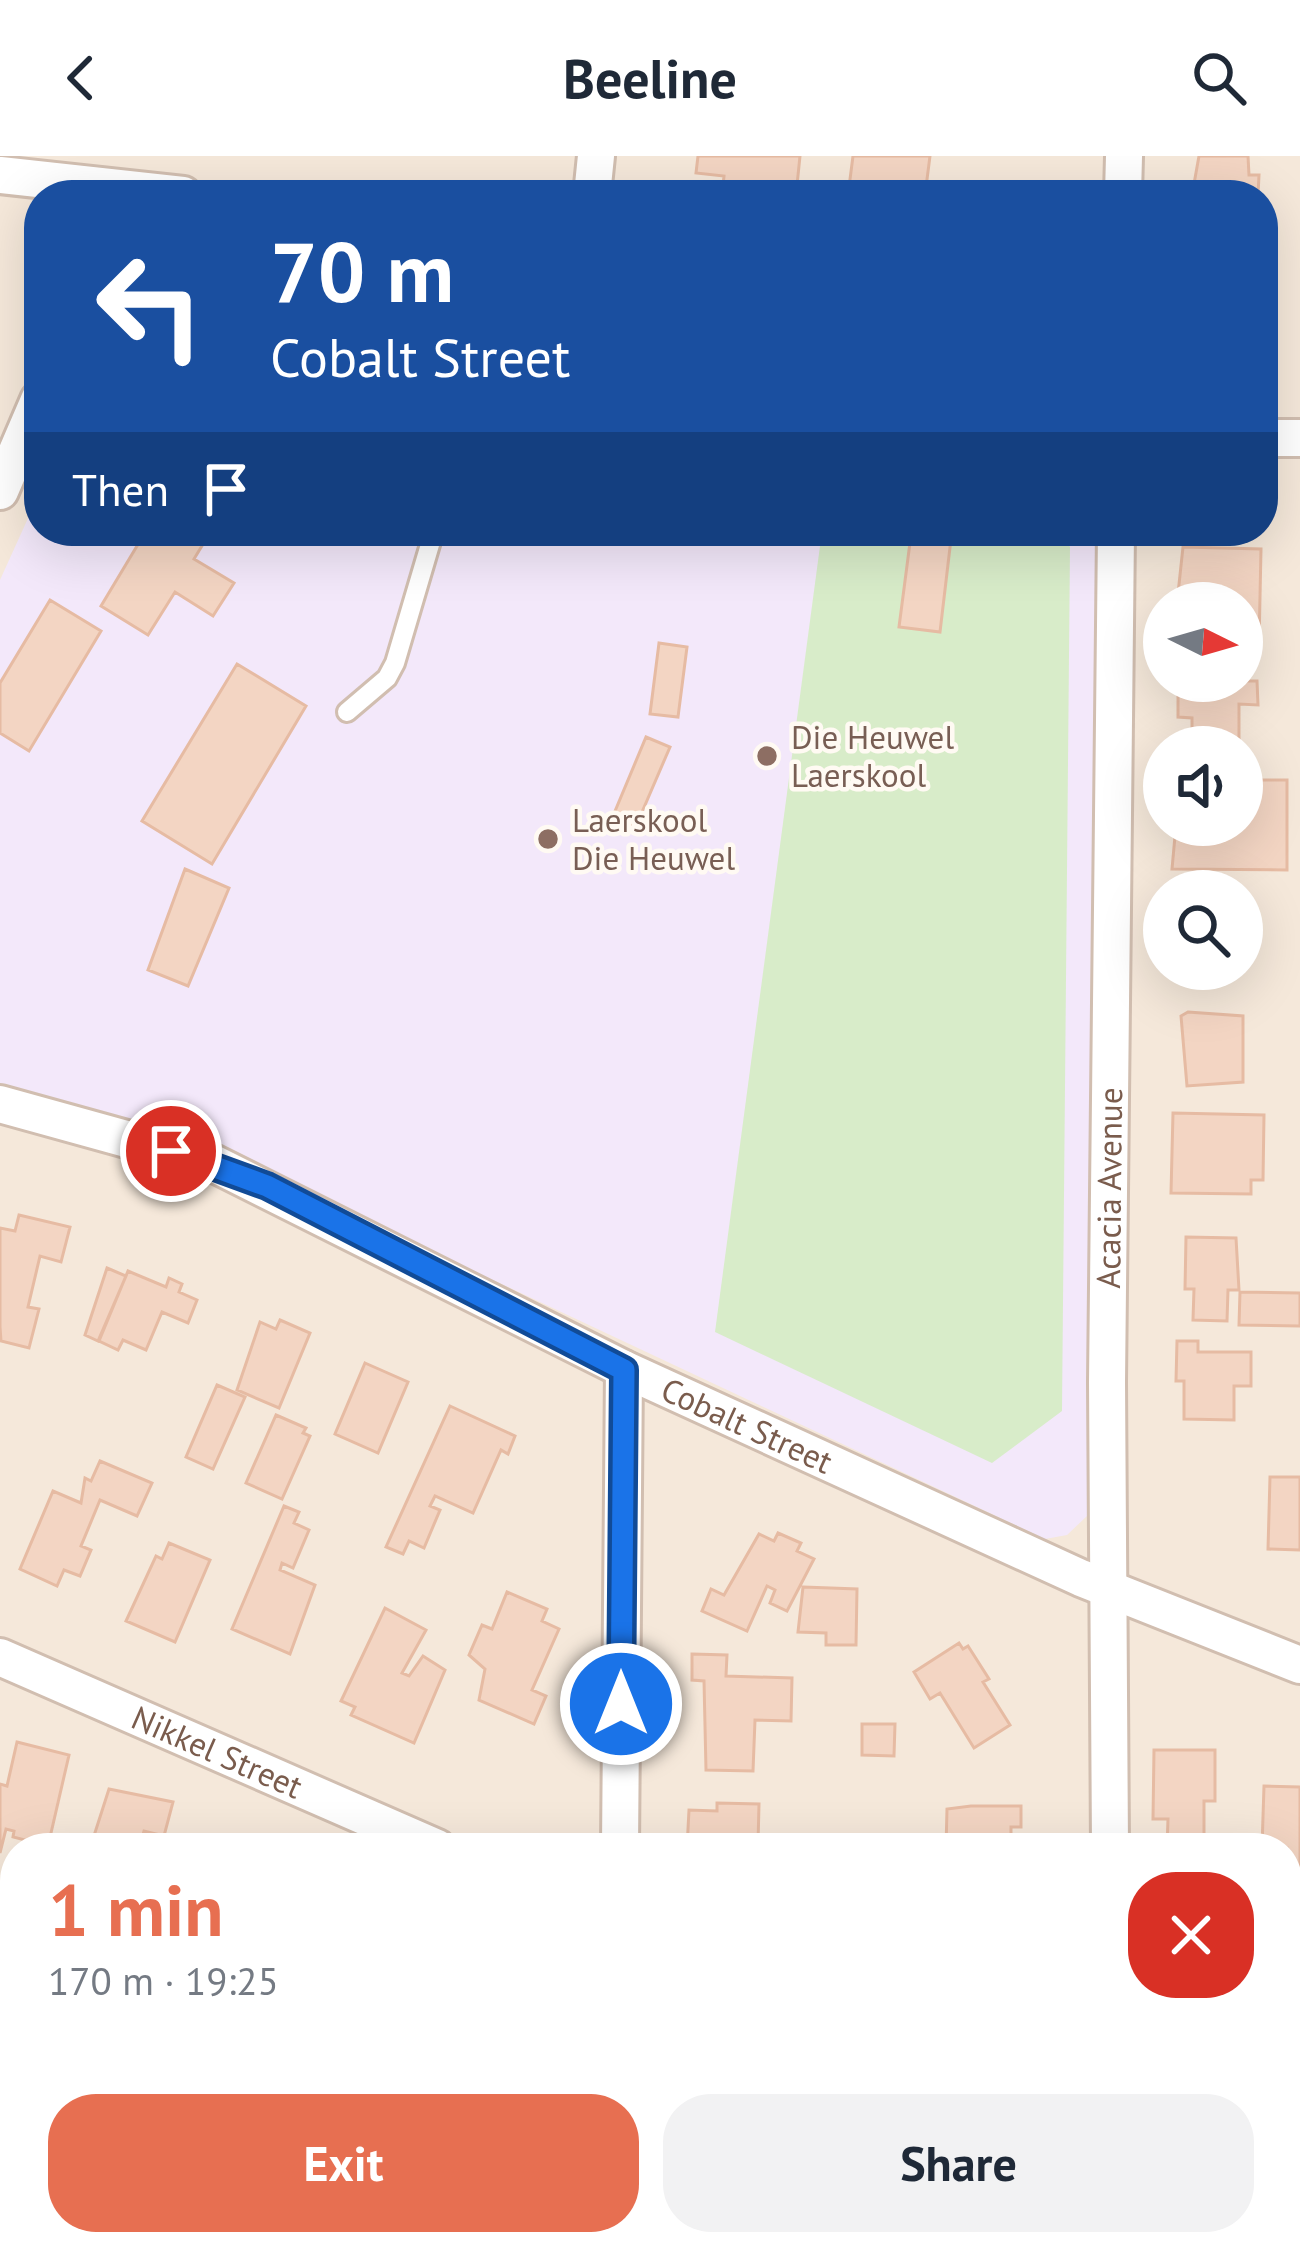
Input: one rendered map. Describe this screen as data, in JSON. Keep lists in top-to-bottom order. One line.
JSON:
{"streets":{"street":["Acacia Avenue","Cobalt Street","Nikkel Street"]},"crossings":[["Acacia Avenue","Cobalt Street"]],"places":["Die Heuwel Laerskool","Laerskool Die Heuwel"],"north":"right","page":{"header":"Beeline","turn":["70 m","Cobalt Street"],"then":"Then","heading":["1 min","170 m · 19:25"],"buttons":["Exit","Share"]}}
